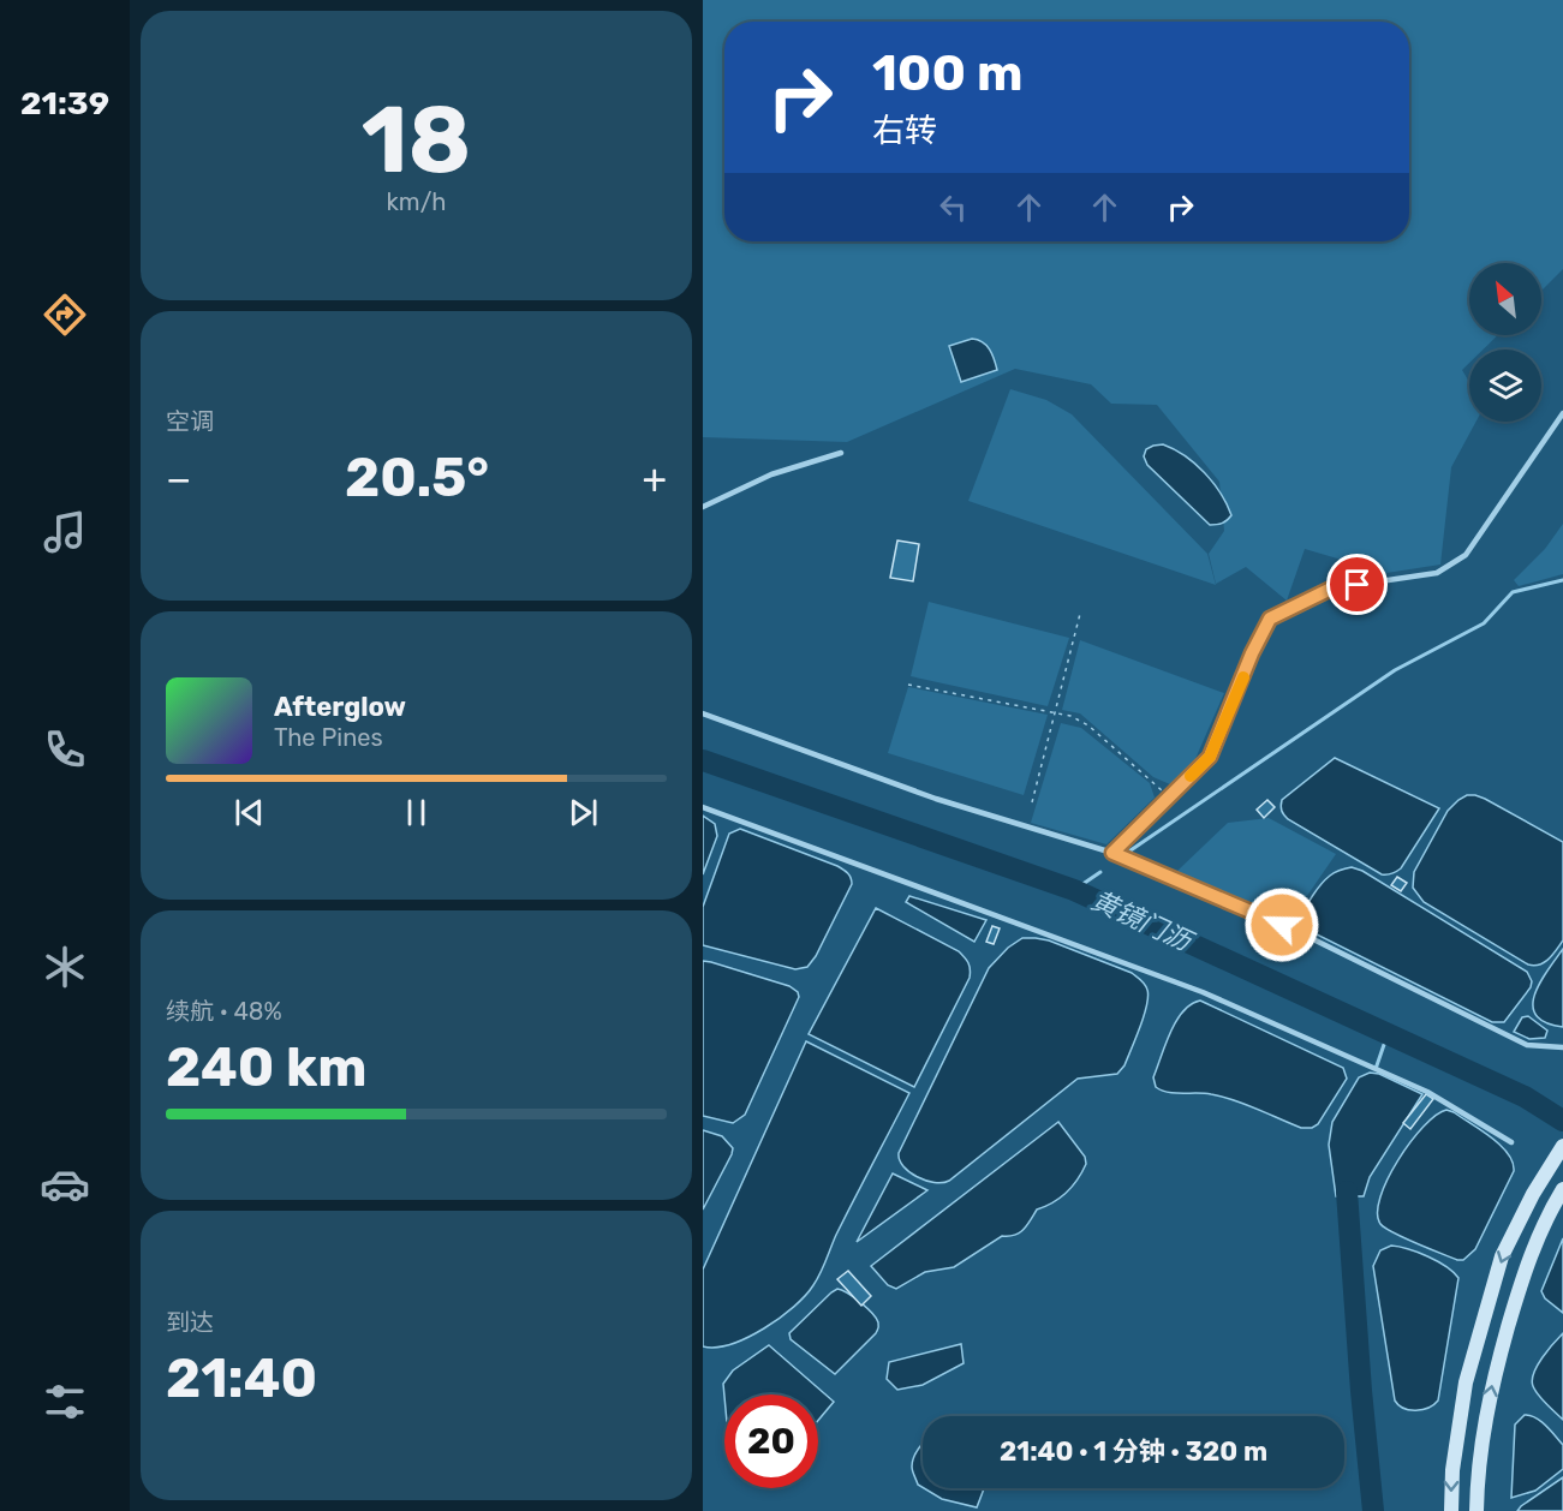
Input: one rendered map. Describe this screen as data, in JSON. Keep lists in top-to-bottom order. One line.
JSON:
{"water":["黄镜门沥"],"north":"top left","page":{"tabs":"21:39","tile":[["18","km/h"],"空调",["续航 · 48%","240 km"],["到达","21:40"]],"turn":["100 m","右转"],"heat":["−","20.5°","+"],"song":["Afterglow","The Pines"],"limit":"20","trip":"21:40 · 1 分钟 · 320 m"}}
